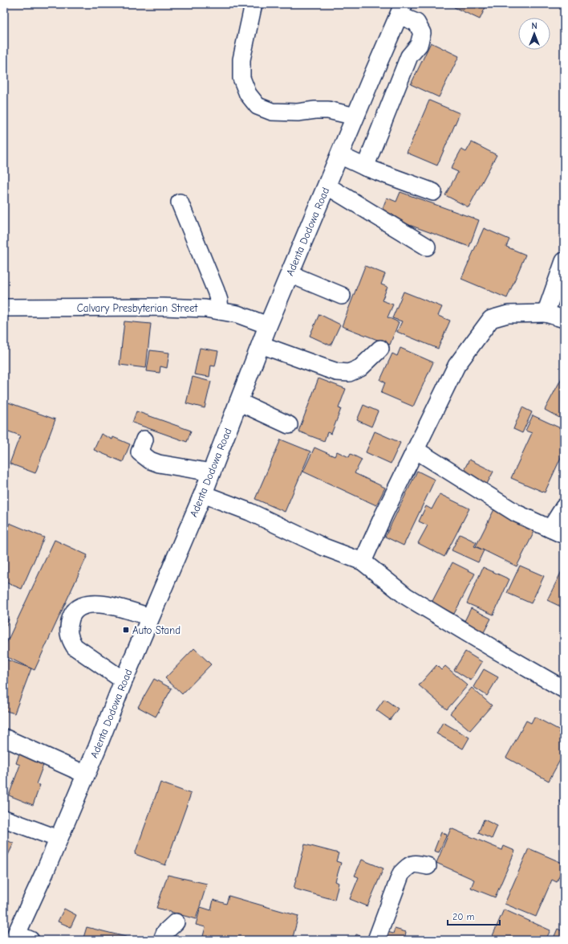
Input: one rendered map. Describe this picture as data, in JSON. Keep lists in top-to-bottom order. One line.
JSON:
{"streets":{"main road":["Adenta Dodowa Road"],"street":["Calvary Presbyterian Street"]},"crossings":[["Adenta Dodowa Road","Calvary Presbyterian Street"]],"places":{"transit":["Auto Stand"]},"scale_bar":"20 m","north":"top"}
